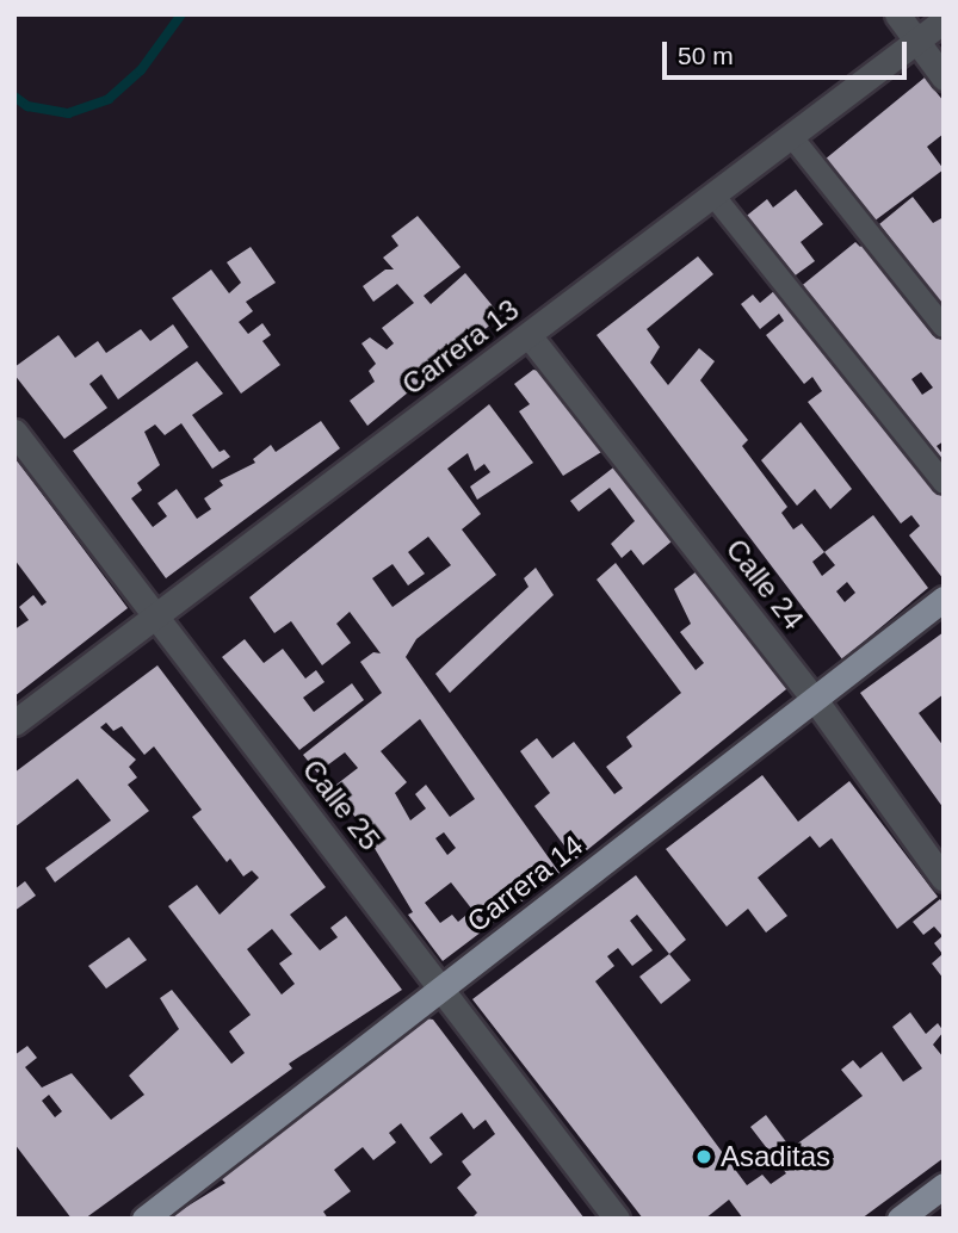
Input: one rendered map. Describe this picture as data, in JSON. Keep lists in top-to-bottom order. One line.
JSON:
{"streets":{"main road":["Carrera 14"],"street":["Carrera 13","Calle 24","Calle 25"]},"crossings":[["Carrera 13","Calle 24"],["Carrera 13","Calle 25"],["Calle 24","Carrera 14"],["Calle 25","Carrera 14"]],"places":["Asaditas"],"scale_bar":"50 m"}
